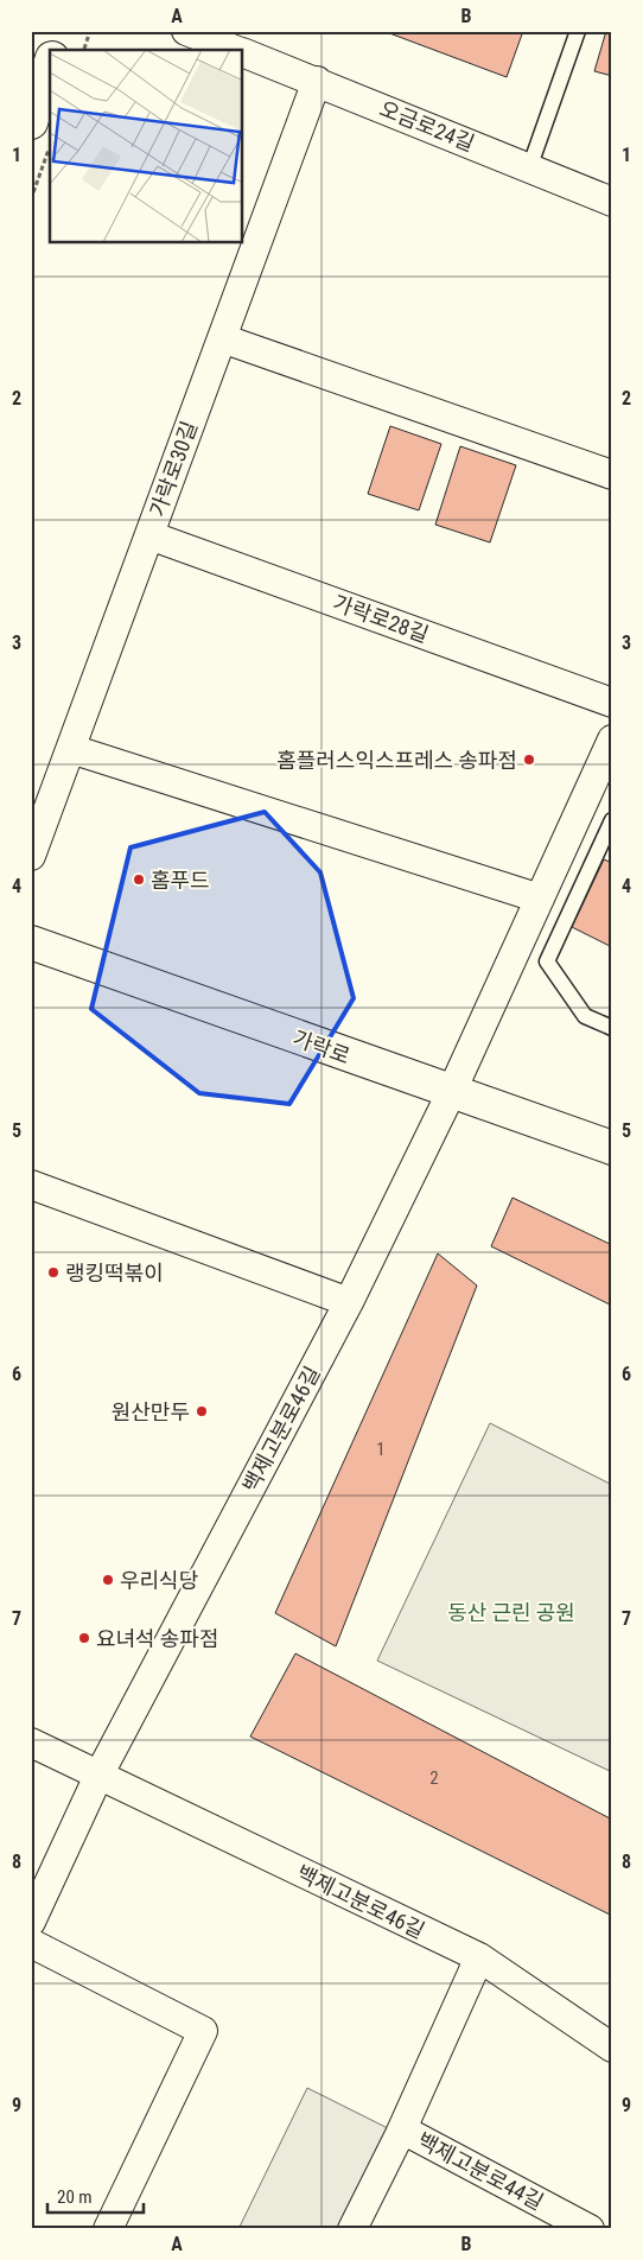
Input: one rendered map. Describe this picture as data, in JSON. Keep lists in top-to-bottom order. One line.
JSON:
{"streets":{"street":["오금로24길","가락로30길","가락로28길","가락로","백제고분로46길","백제고분로44길"]},"crossings":[["오금로24길","가락로30길"],["가락로30길","가락로28길"],["가락로","백제고분로46길"],["백제고분로46길","백제고분로44길"]],"parks":["동산 근린 공원"],"places":["홈플러스익스프레스 송파점","홈푸드","랭킹떡볶이","원산만두","우리식당","요녀석 송파점"],"house_numbers":["1","2"],"scale_bar":"20 m","grid":{"columns":["A","B"],"rows":["1","2","3","4","5","6","7","8","9"]}}
